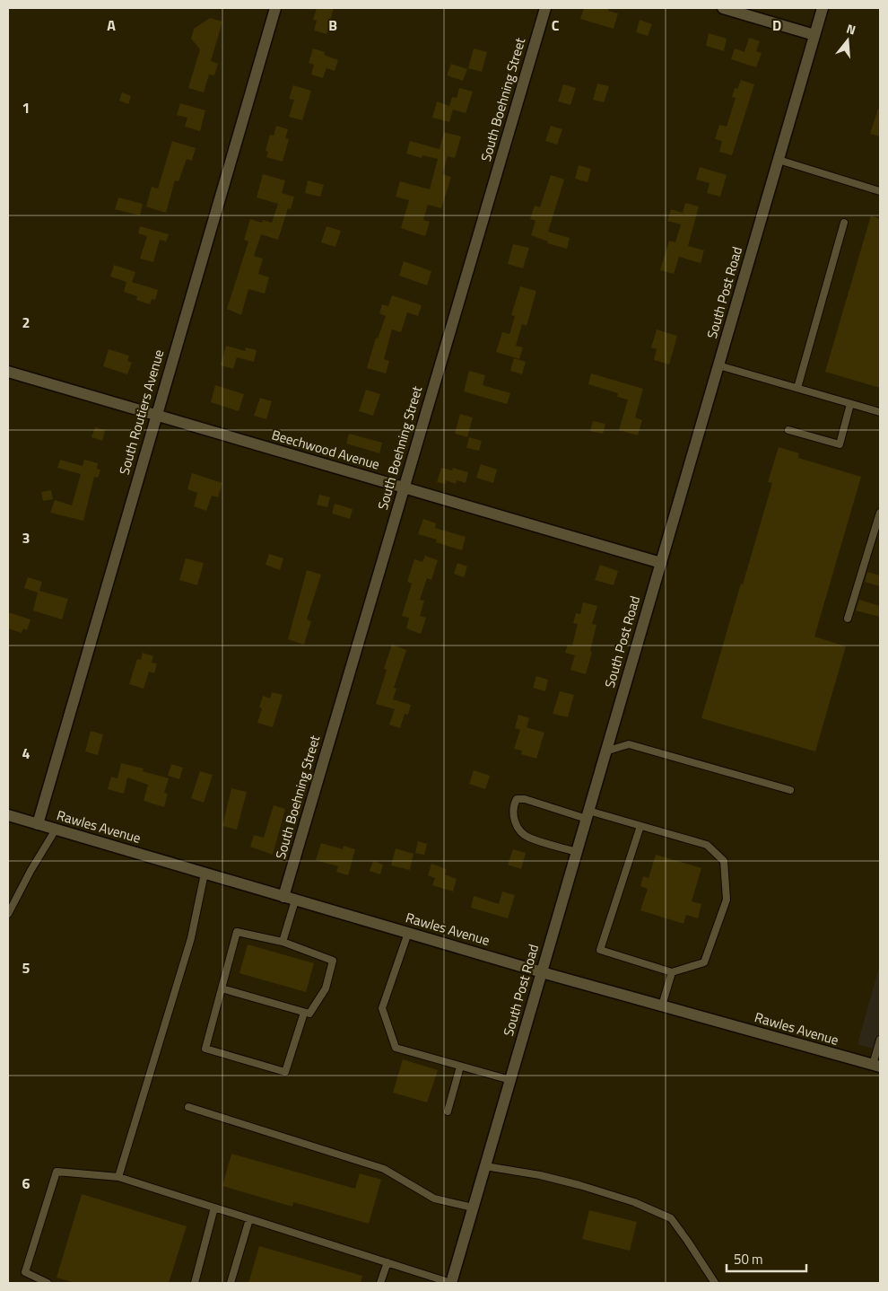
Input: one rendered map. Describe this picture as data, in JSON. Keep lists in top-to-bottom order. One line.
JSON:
{"streets":{"street":["South Boehning Street","South Post Road","South Routiers Avenue","Beechwood Avenue","Rawles Avenue"]},"crossings":[["South Boehning Street","Beechwood Avenue"],["South Boehning Street","Rawles Avenue"],["South Post Road","Beechwood Avenue"],["South Post Road","Rawles Avenue"],["South Routiers Avenue","Beechwood Avenue"],["South Routiers Avenue","Rawles Avenue"]],"scale_bar":"50 m","north":"top","grid":{"columns":["A","B","C","D"],"rows":["1","2","3","4","5","6"]}}
